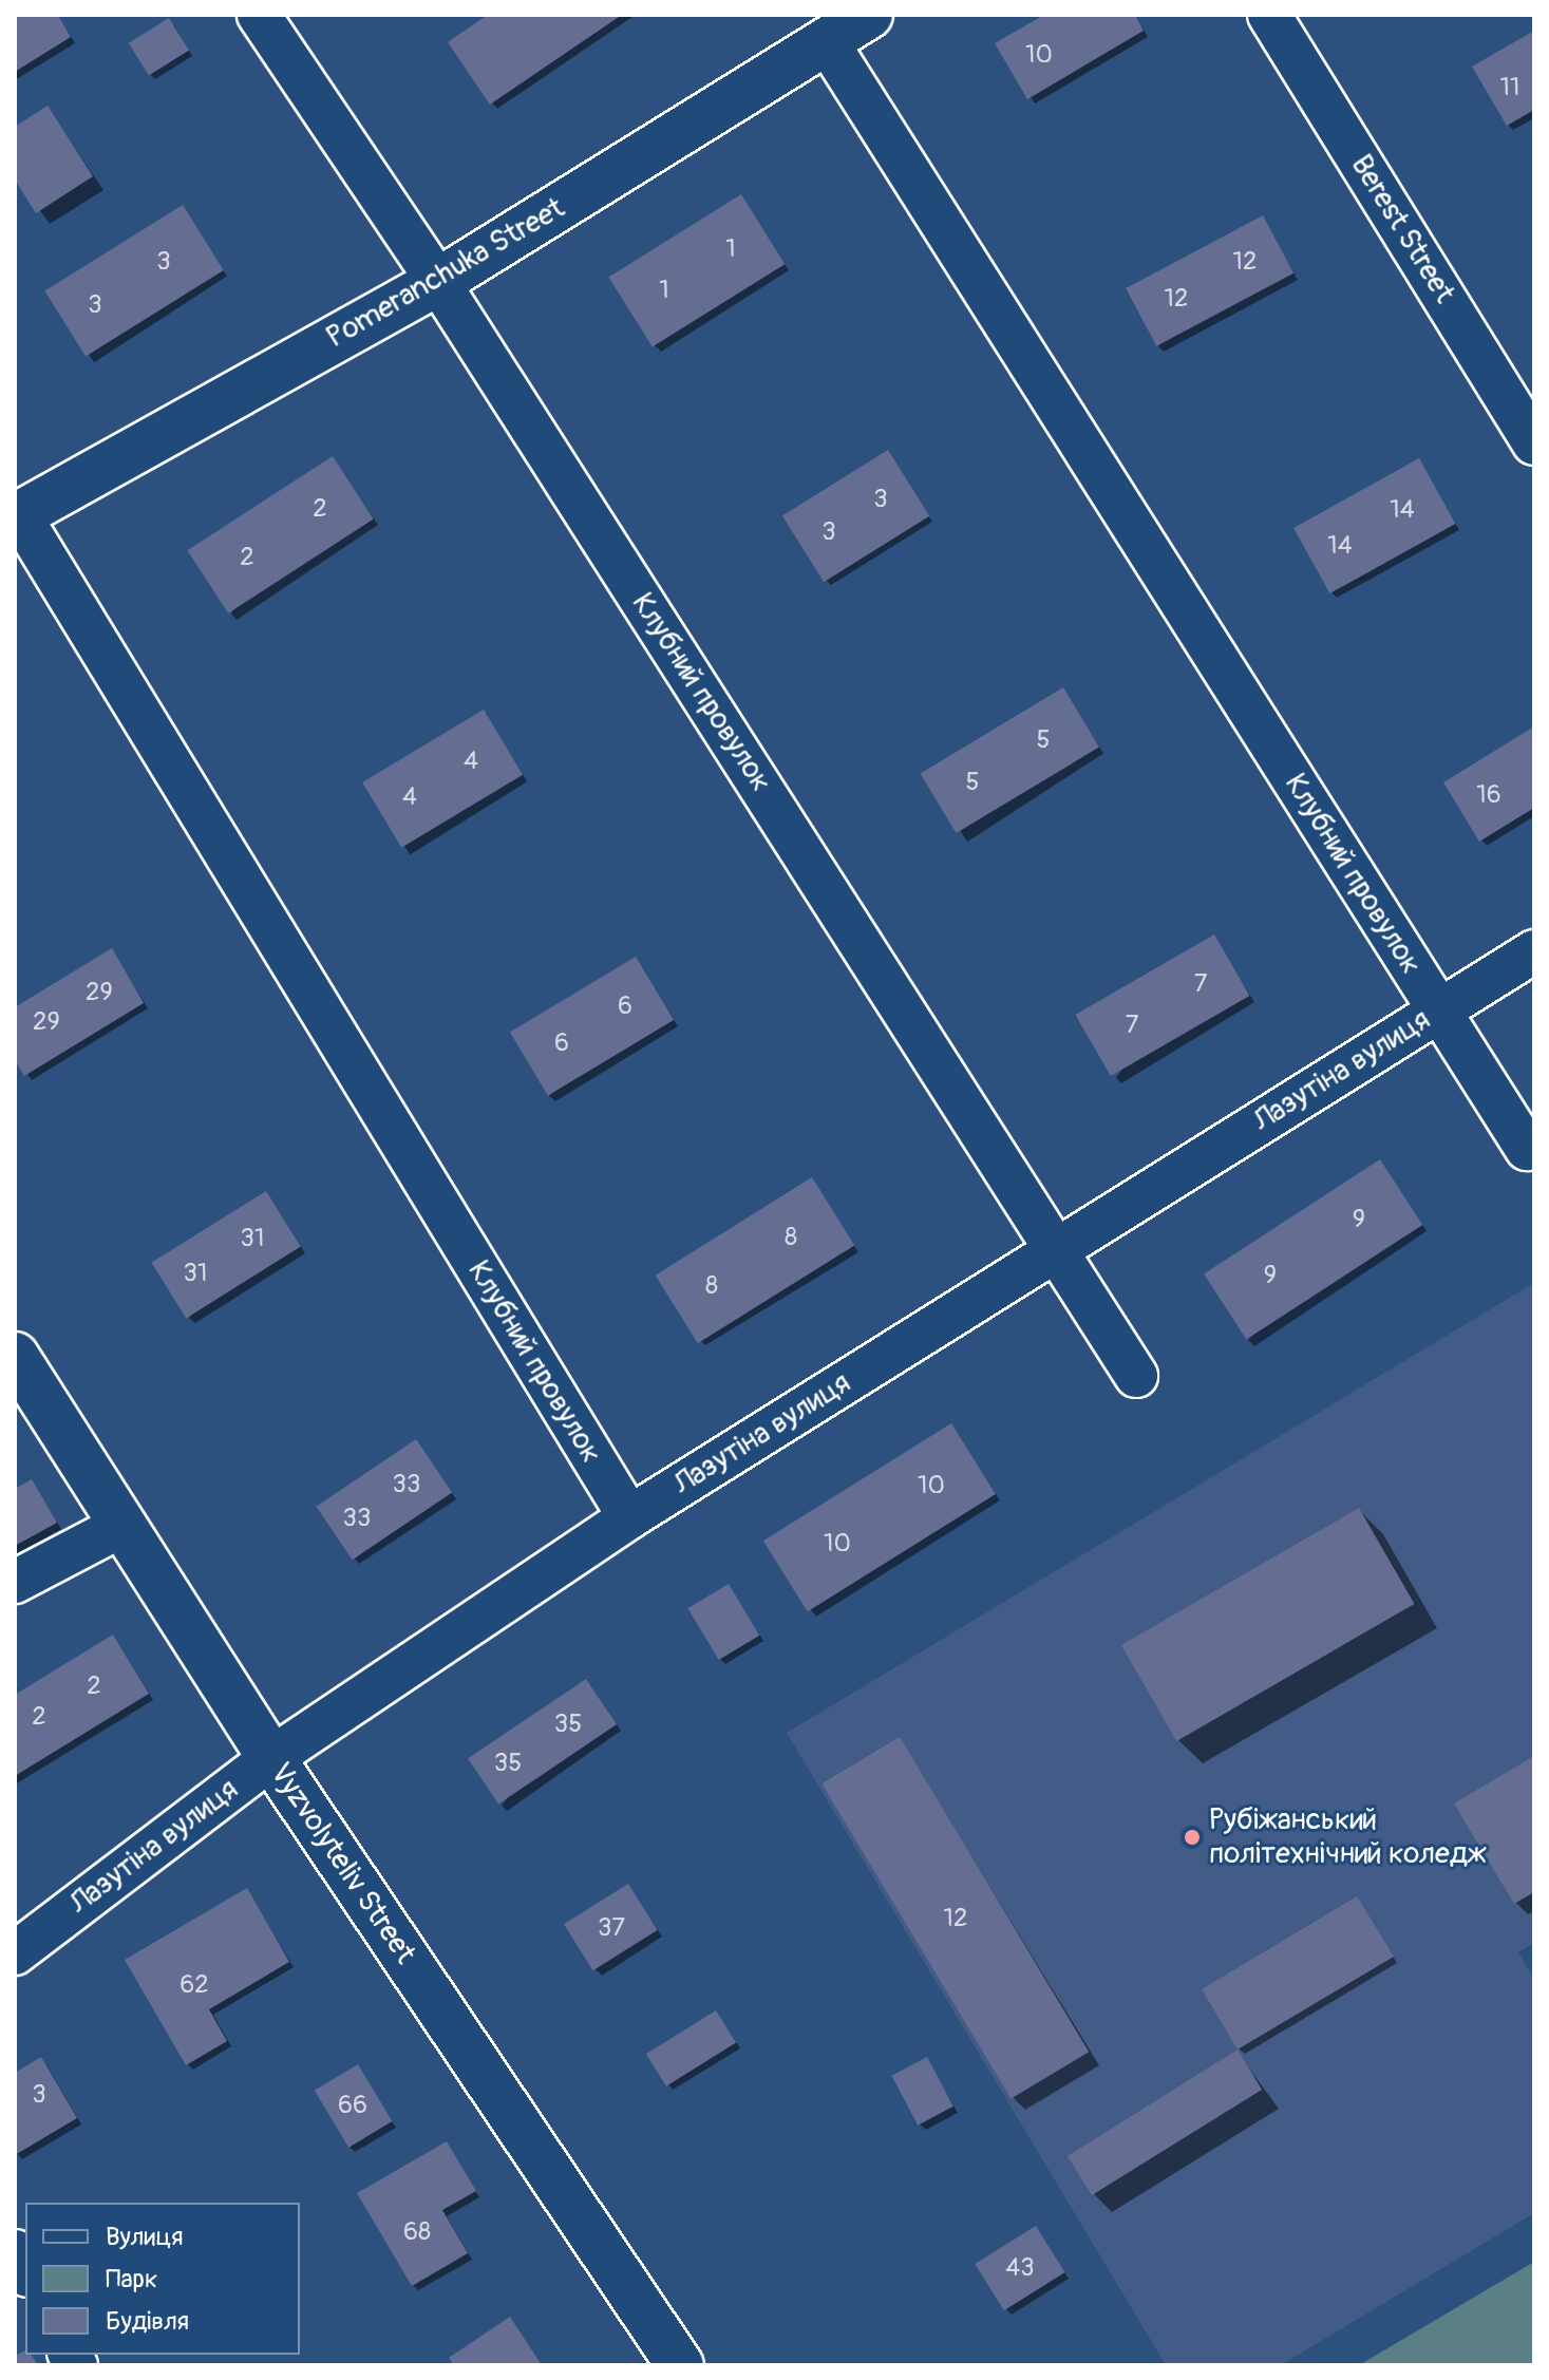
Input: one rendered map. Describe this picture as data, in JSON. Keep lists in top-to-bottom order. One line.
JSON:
{"streets":{"street":["Berest Street","Pomeranchuka Street","Клубний провулок","Лазутіна вулиця","Vyzvolyteliv Street"]},"crossings":[["Pomeranchuka Street","Клубний провулок"],["Клубний провулок","Лазутіна вулиця"],["Лазутіна вулиця","Vyzvolyteliv Street"]],"places":["Рубіжанський політехнічний коледж"],"house_numbers":["10","11","1","3","12","1","12","3","3","2","14","3","14","2","5","4","5","16","4","7","29","6","29","7","6","9","8","31","31","9","8","33","10","33","10","2","2","35","35","12","37","62","3","66","68","43"],"legend":["Вулиця","Парк","Будівля"]}
